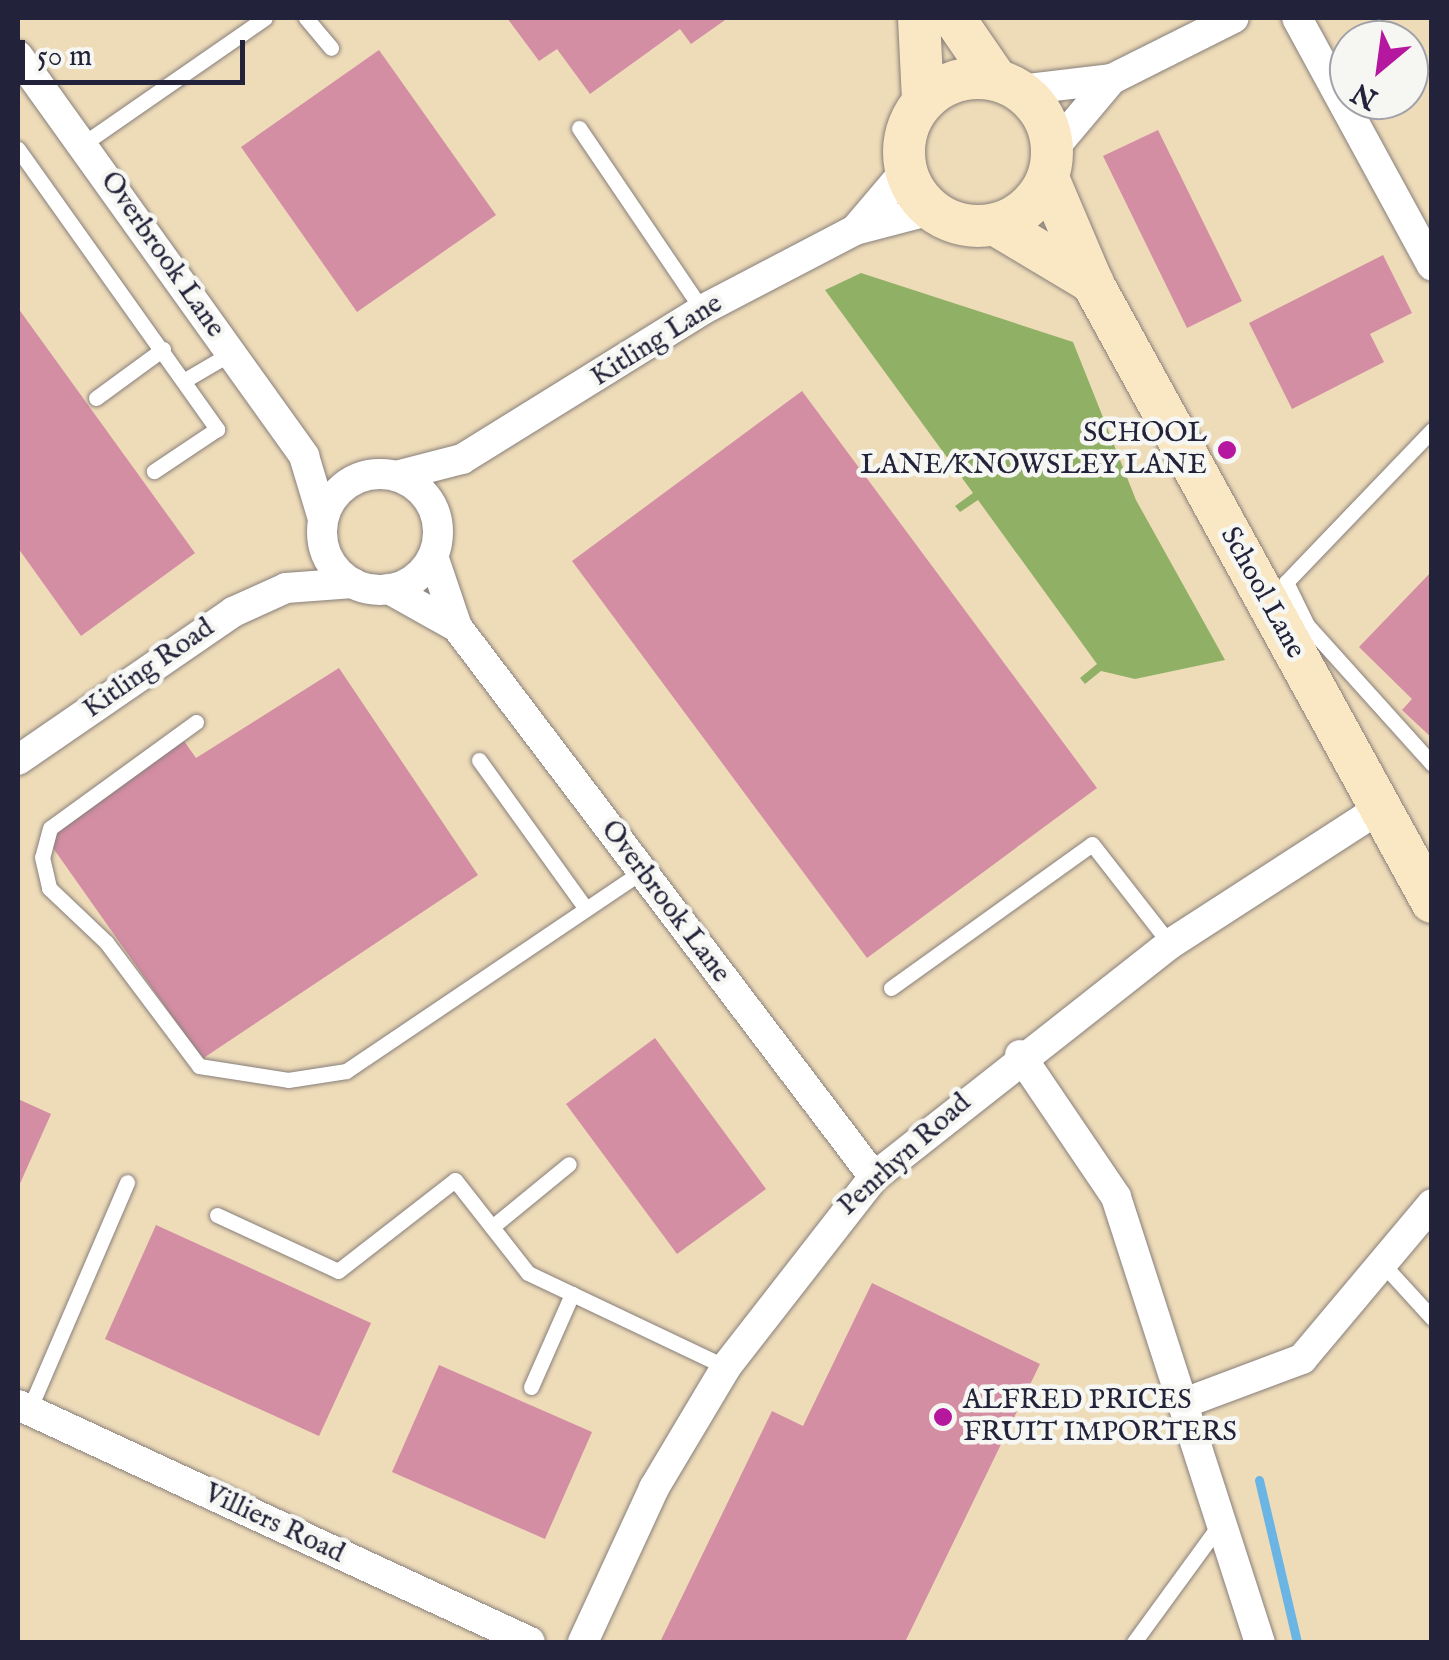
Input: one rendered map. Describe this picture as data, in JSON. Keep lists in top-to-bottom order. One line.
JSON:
{"streets":{"main road":["School Lane"],"street":["Overbrook Lane","Kitling Lane","Kitling Road","Penrhyn Road","Villiers Road"]},"crossings":[["Overbrook Lane","Kitling Lane"],["Overbrook Lane","Kitling Road"],["Overbrook Lane","Penrhyn Road"],["Kitling Lane","School Lane"],["Kitling Lane","Kitling Road"],["School Lane","Penrhyn Road"]],"places":["SCHOOL LANE/KNOWSLEY LANE","ALFRED PRICES FRUIT IMPORTERS"],"scale_bar":"50 m","north":"bottom left"}
